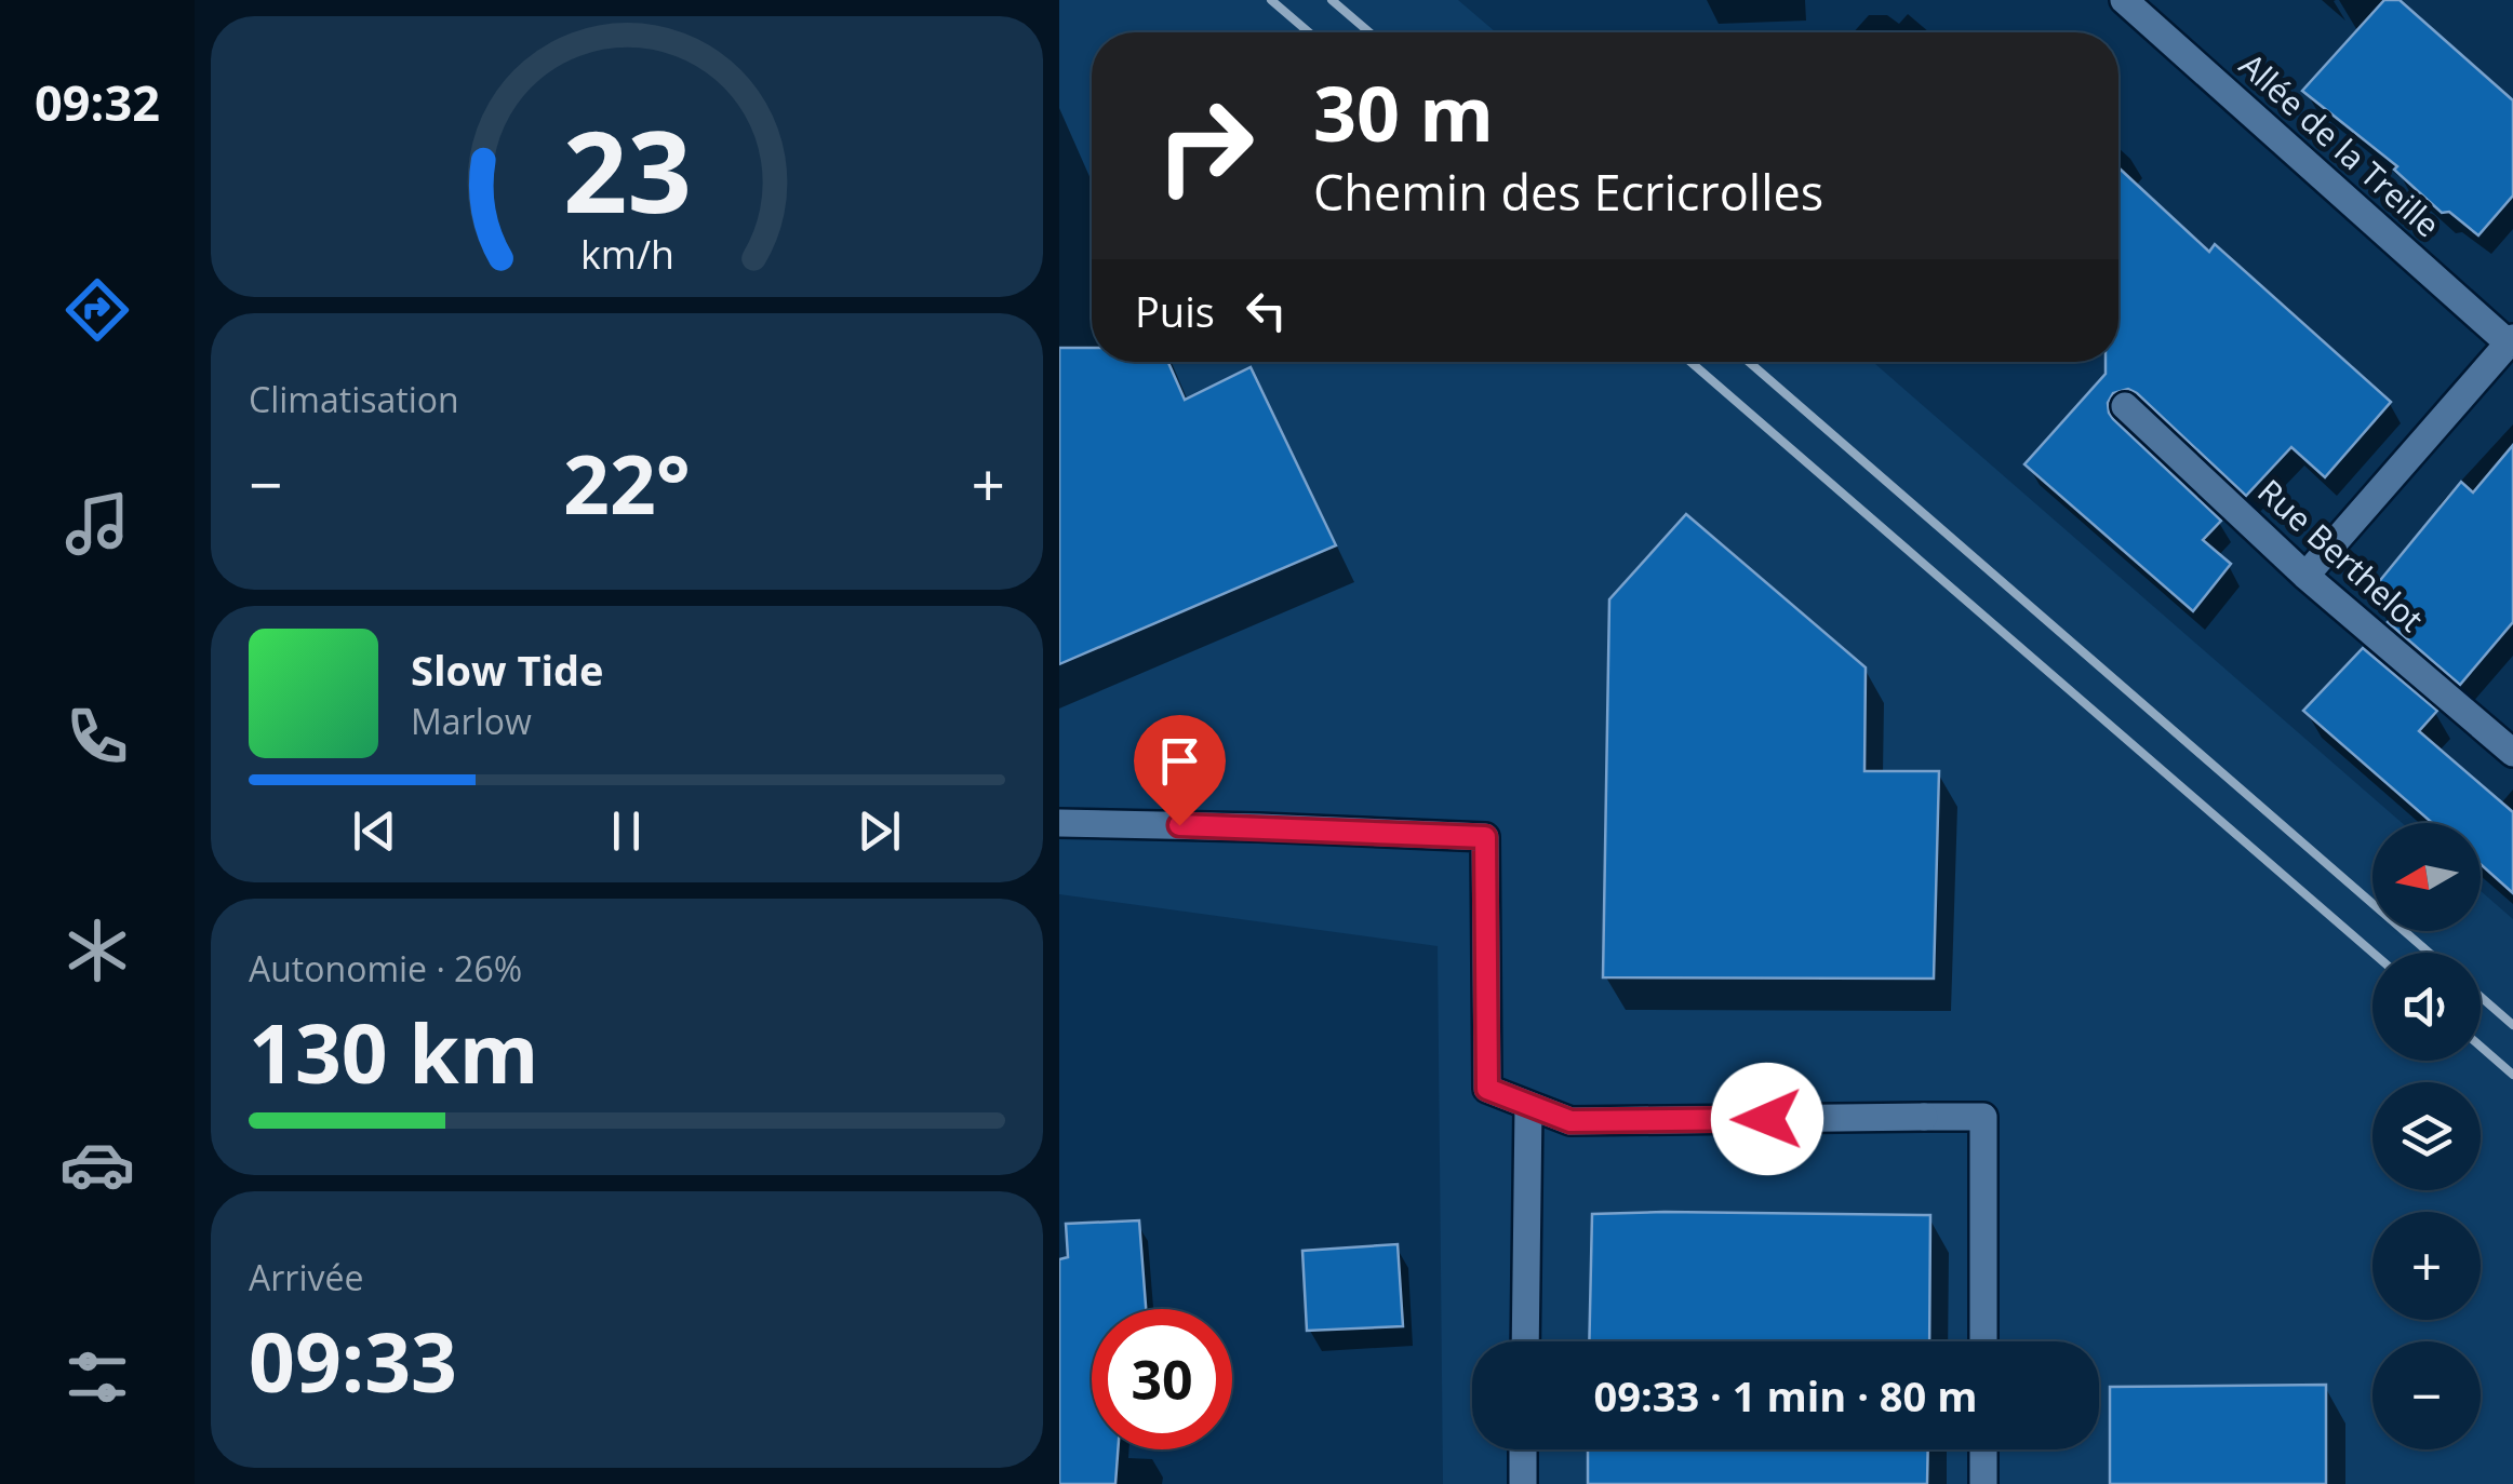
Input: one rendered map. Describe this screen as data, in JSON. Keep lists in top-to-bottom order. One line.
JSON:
{"streets":{"street":["Allée de la Treille","Rue Berthelot"]},"north":"left","page":{"tabs":"09:32","turn":["30 m","Chemin des Ecricrolles"],"then":"Puis","tile":["Climatisation",["Autonomie · 26%","130 km"],["Arrivée","09:33"]],"heat":["−","22°","+"],"song":["Slow Tide","Marlow"],"map_buttons":["+","−"],"limit":"30","trip":"09:33 · 1 min · 80 m","gauge":["23","km/h"]}}
